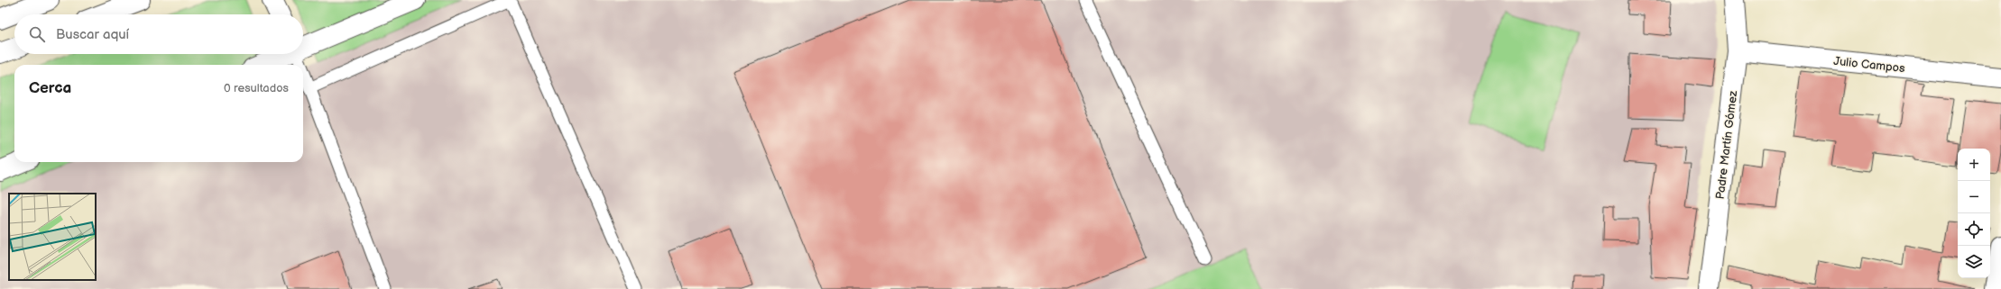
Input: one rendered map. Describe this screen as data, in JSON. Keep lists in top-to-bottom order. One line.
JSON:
{"streets":{"street":["Julio Campos","Padre Martín Gómez"]},"crossings":[["Julio Campos","Padre Martín Gómez"]],"page":{"search":"Buscar aquí","heading":["Cerca","0 resultados"],"map_buttons":["+","−"]}}
